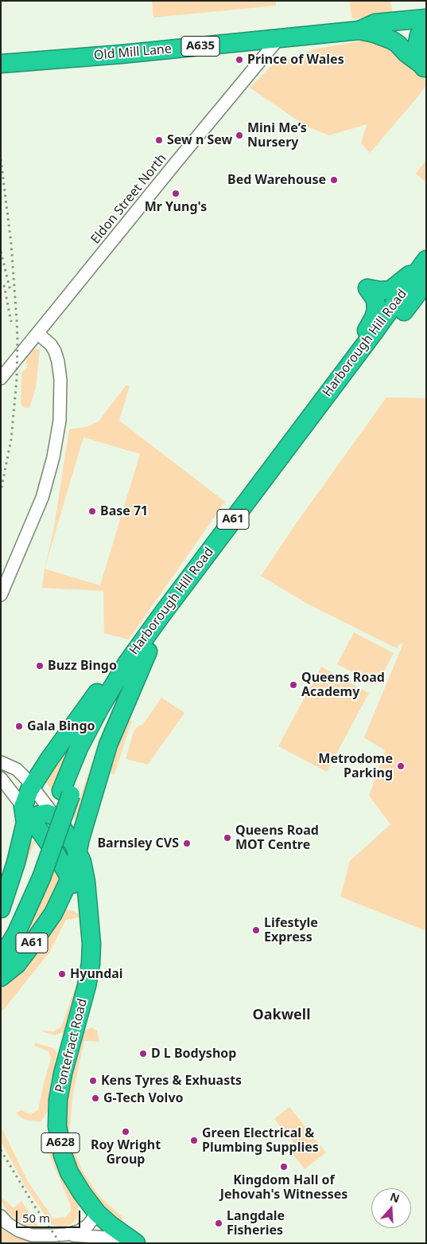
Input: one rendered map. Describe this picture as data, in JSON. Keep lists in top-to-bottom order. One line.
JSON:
{"streets":{"highway":["A635","Old Mill Lane","Harborough Hill Road","A61","Pontefract Road","A628"],"street":["Eldon Street North"]},"crossings":[["Old Mill Lane","Eldon Street North"],["Harborough Hill Road","A61"],["A61","Pontefract Road"],["A61","A628"],["Pontefract Road","A628"]],"districts":["Oakwell"],"places":["Prince of Wales","Mini Me’s Nursery","Sew n Sew","Bed Warehouse","Mr Yung's","Base 71","Buzz Bingo","Queens Road Academy","Gala Bingo","Metrodome Parking","Queens Road MOT Centre","Barnsley CVS","Lifestyle Express","Hyundai","D L Bodyshop","Kens Tyres & Exhuasts","G-Tech Volvo","Roy Wright Group","Green Electrical & Plumbing Supplies","Kingdom Hall of Jehovah's Witnesses","Langdale Fisheries"],"scale_bar":"50 m","north":"top"}
